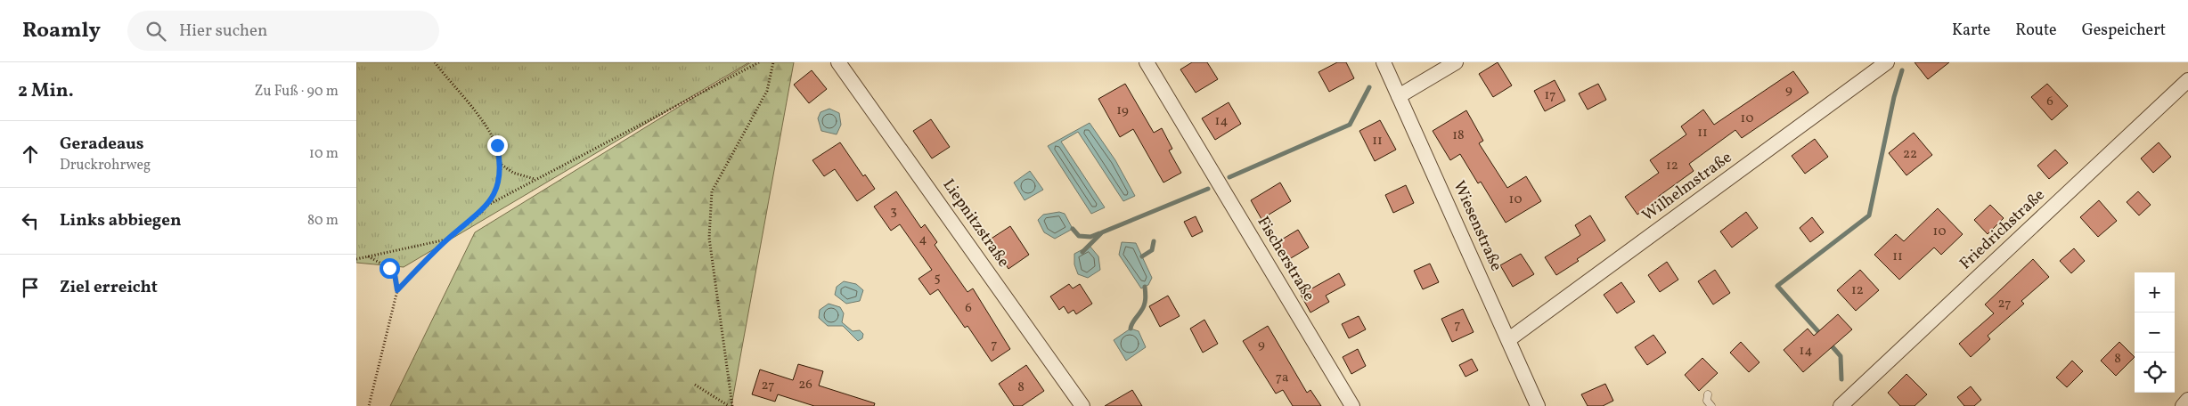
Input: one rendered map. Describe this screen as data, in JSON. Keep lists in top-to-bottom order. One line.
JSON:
{"streets":{"street":["Wilhelmstraße","Liepnitzstraße","Wiesenstraße","Friedrichstraße","Fischerstraße"]},"crossings":[["Wilhelmstraße","Wiesenstraße"]],"house_numbers":["9","17","6","19","10","14","11","18","11","22","12","10","3","10","4","11","5","12","27","6","7","7","9","14","8","7a","26","27","8"],"page":{"header":"Roamly","search":"Hier suchen","nav":["Karte","Route","Gespeichert"],"heading":["2 Min.","Zu Fuß · 90 m"],"list":[["Geradeaus","Druckrohrweg","10 m"],["Links abbiegen","80 m"],"Ziel erreicht"],"map_buttons":["+","−"]}}
